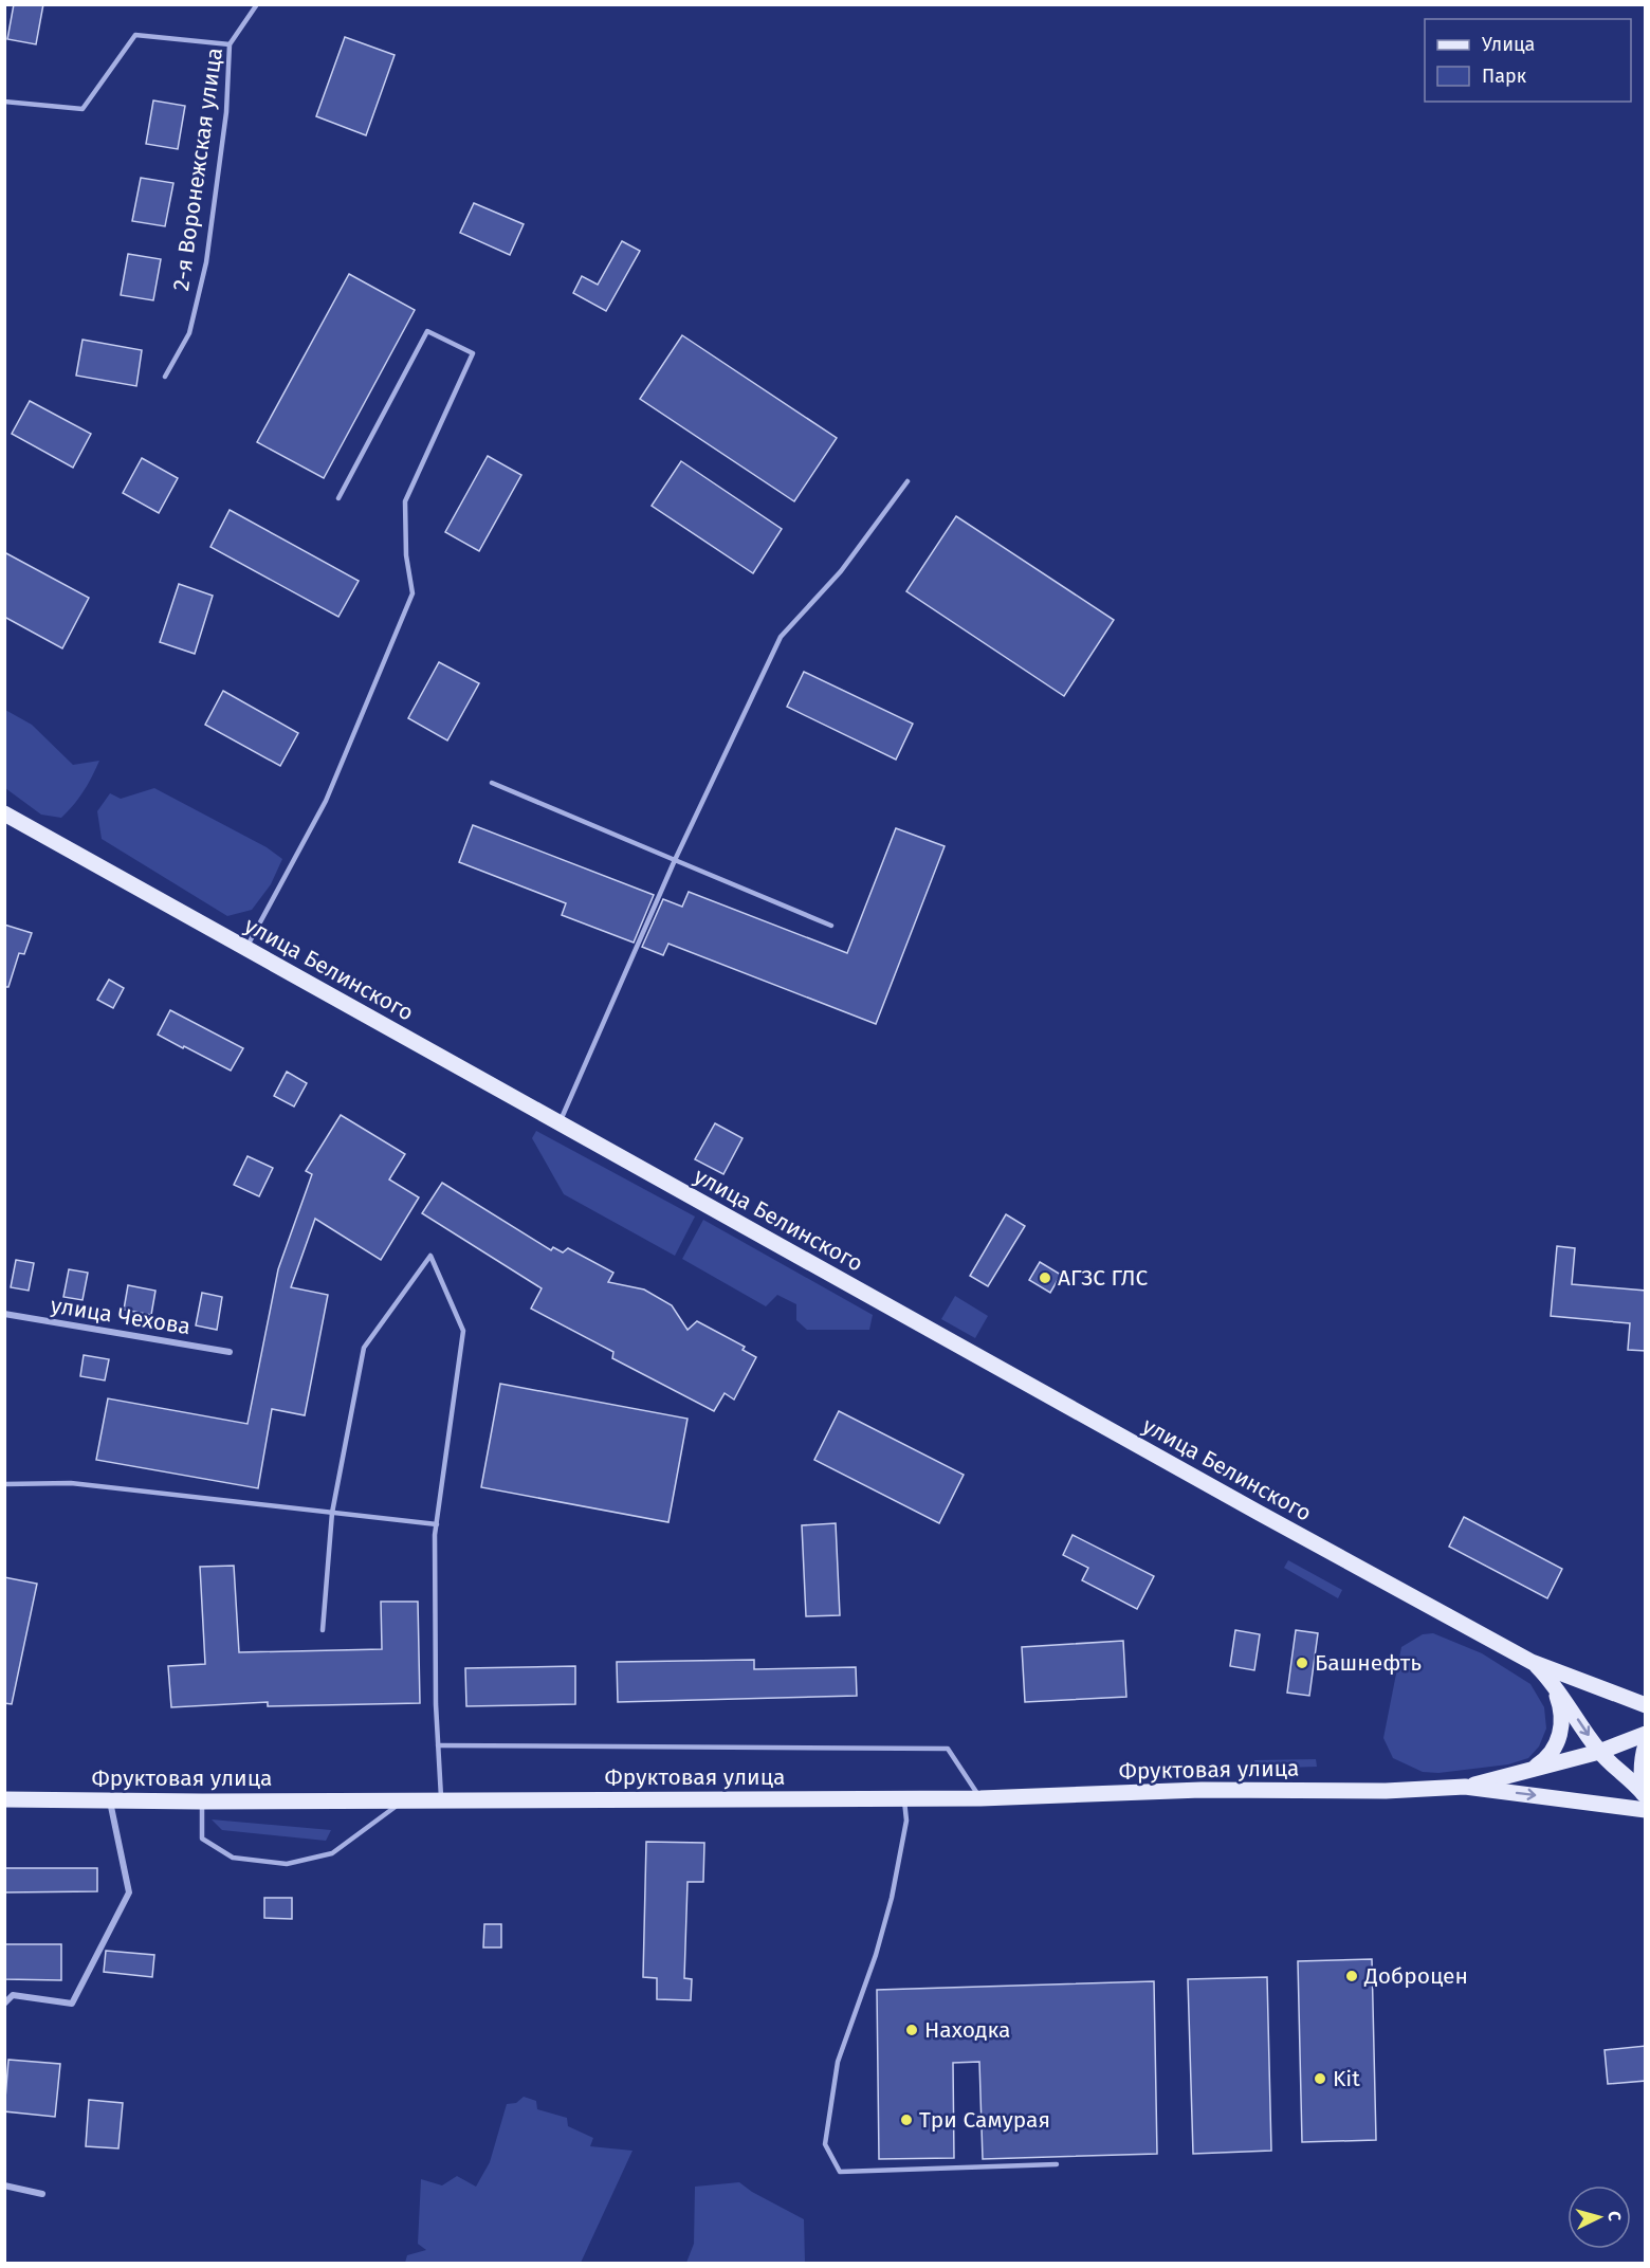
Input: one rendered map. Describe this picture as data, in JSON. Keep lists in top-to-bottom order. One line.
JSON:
{"streets":{"main road":["улица Белинского","Фруктовая улица"],"street":["улица Чехова"],"lane":["2-я Воронежская улица"]},"places":["АГЗС ГЛС","Башнефть","Доброцен","Находка","Kit","Три Самурая"],"legend":["Улица","Парк"],"north":"right"}
